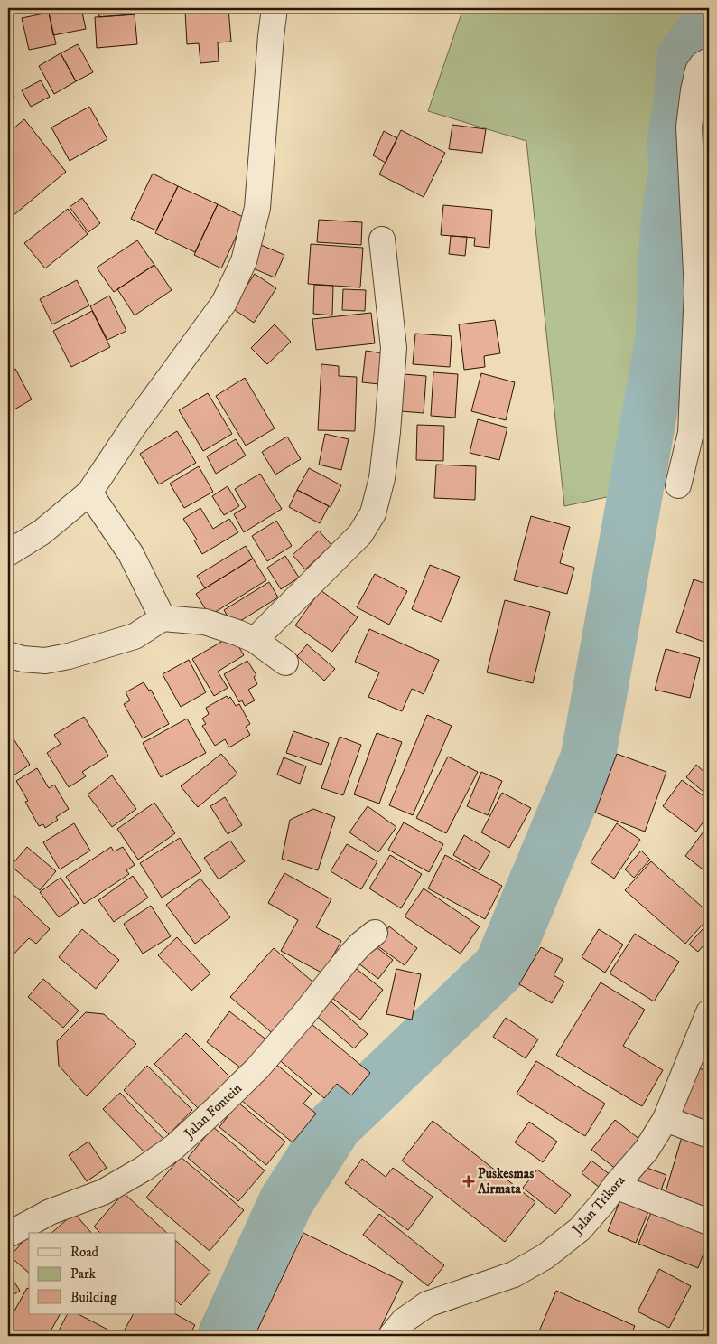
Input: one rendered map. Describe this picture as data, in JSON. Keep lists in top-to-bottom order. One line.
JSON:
{"streets":{"street":["Jalan Fontein","Jalan Trikora"]},"places":{"health":["Puskesmas Airmata"]},"legend":["Road","Park","Building"]}
